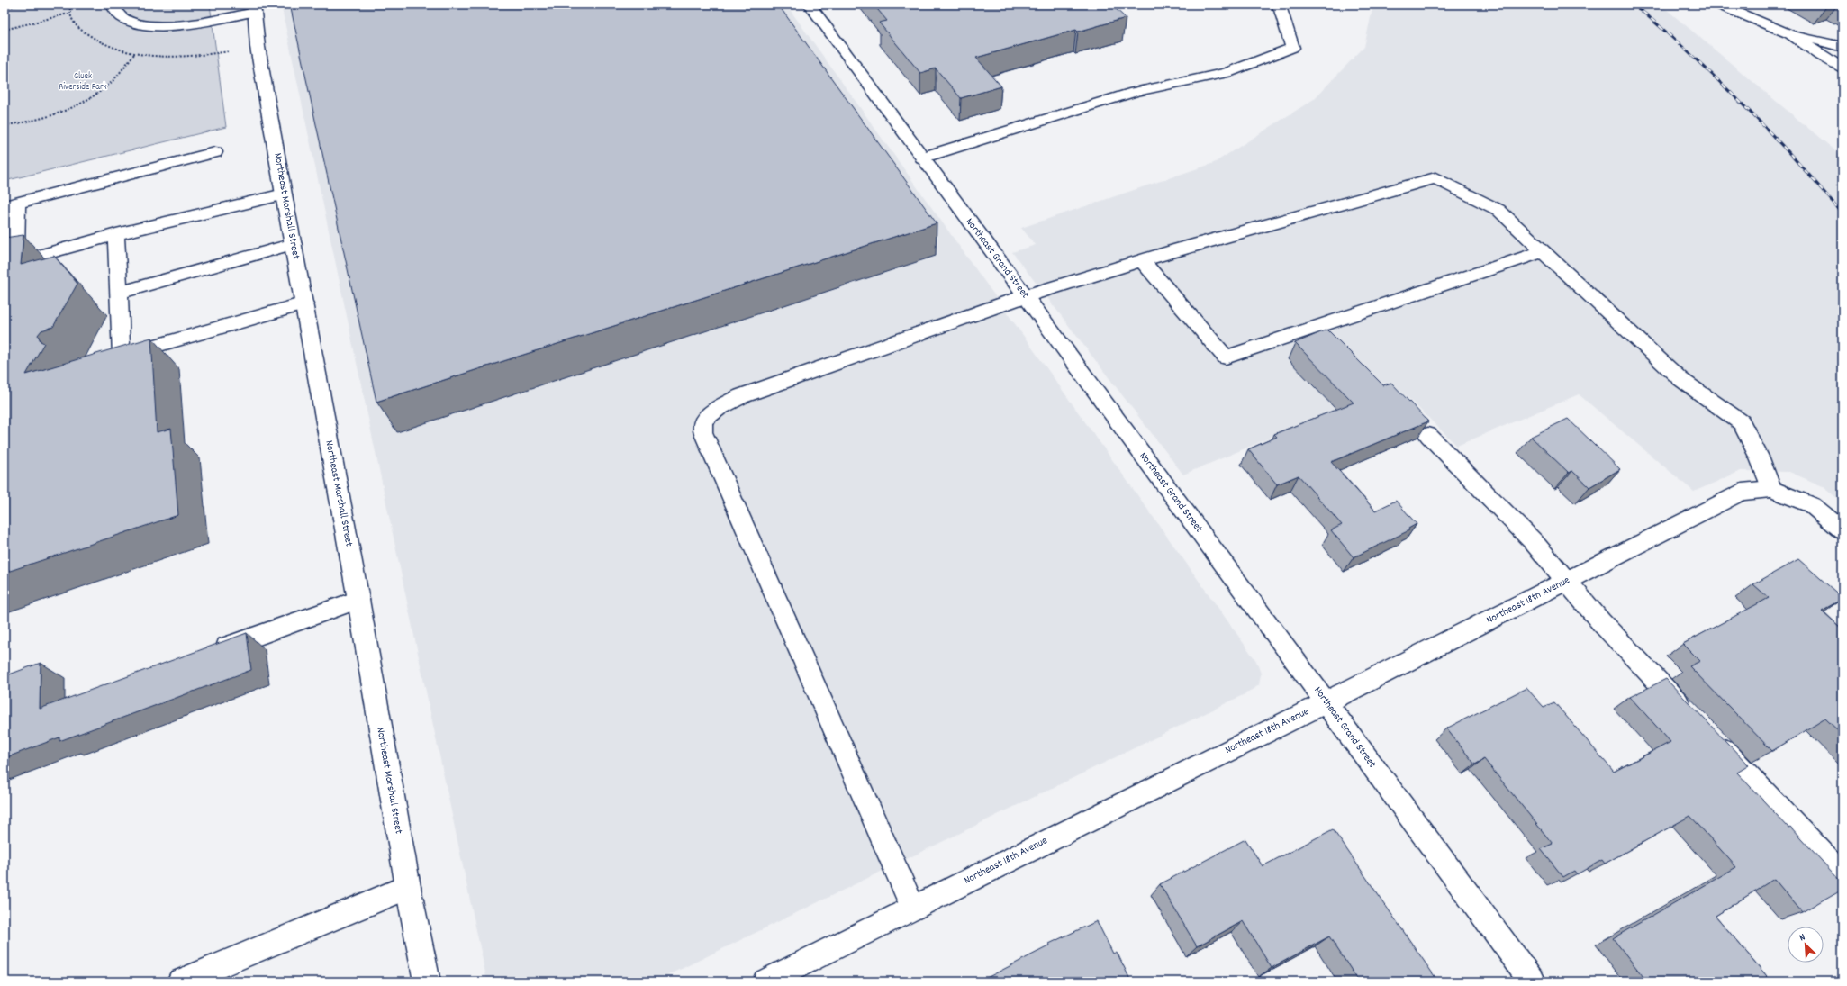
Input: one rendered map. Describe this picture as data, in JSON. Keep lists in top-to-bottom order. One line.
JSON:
{"streets":{"street":["Northeast Marshall Street","Northeast Grand Street","Northeast 18th Avenue"]},"crossings":[["Northeast Grand Street","Northeast 18th Avenue"]],"parks":["Gluek Riverside Park"],"north":"top left"}
